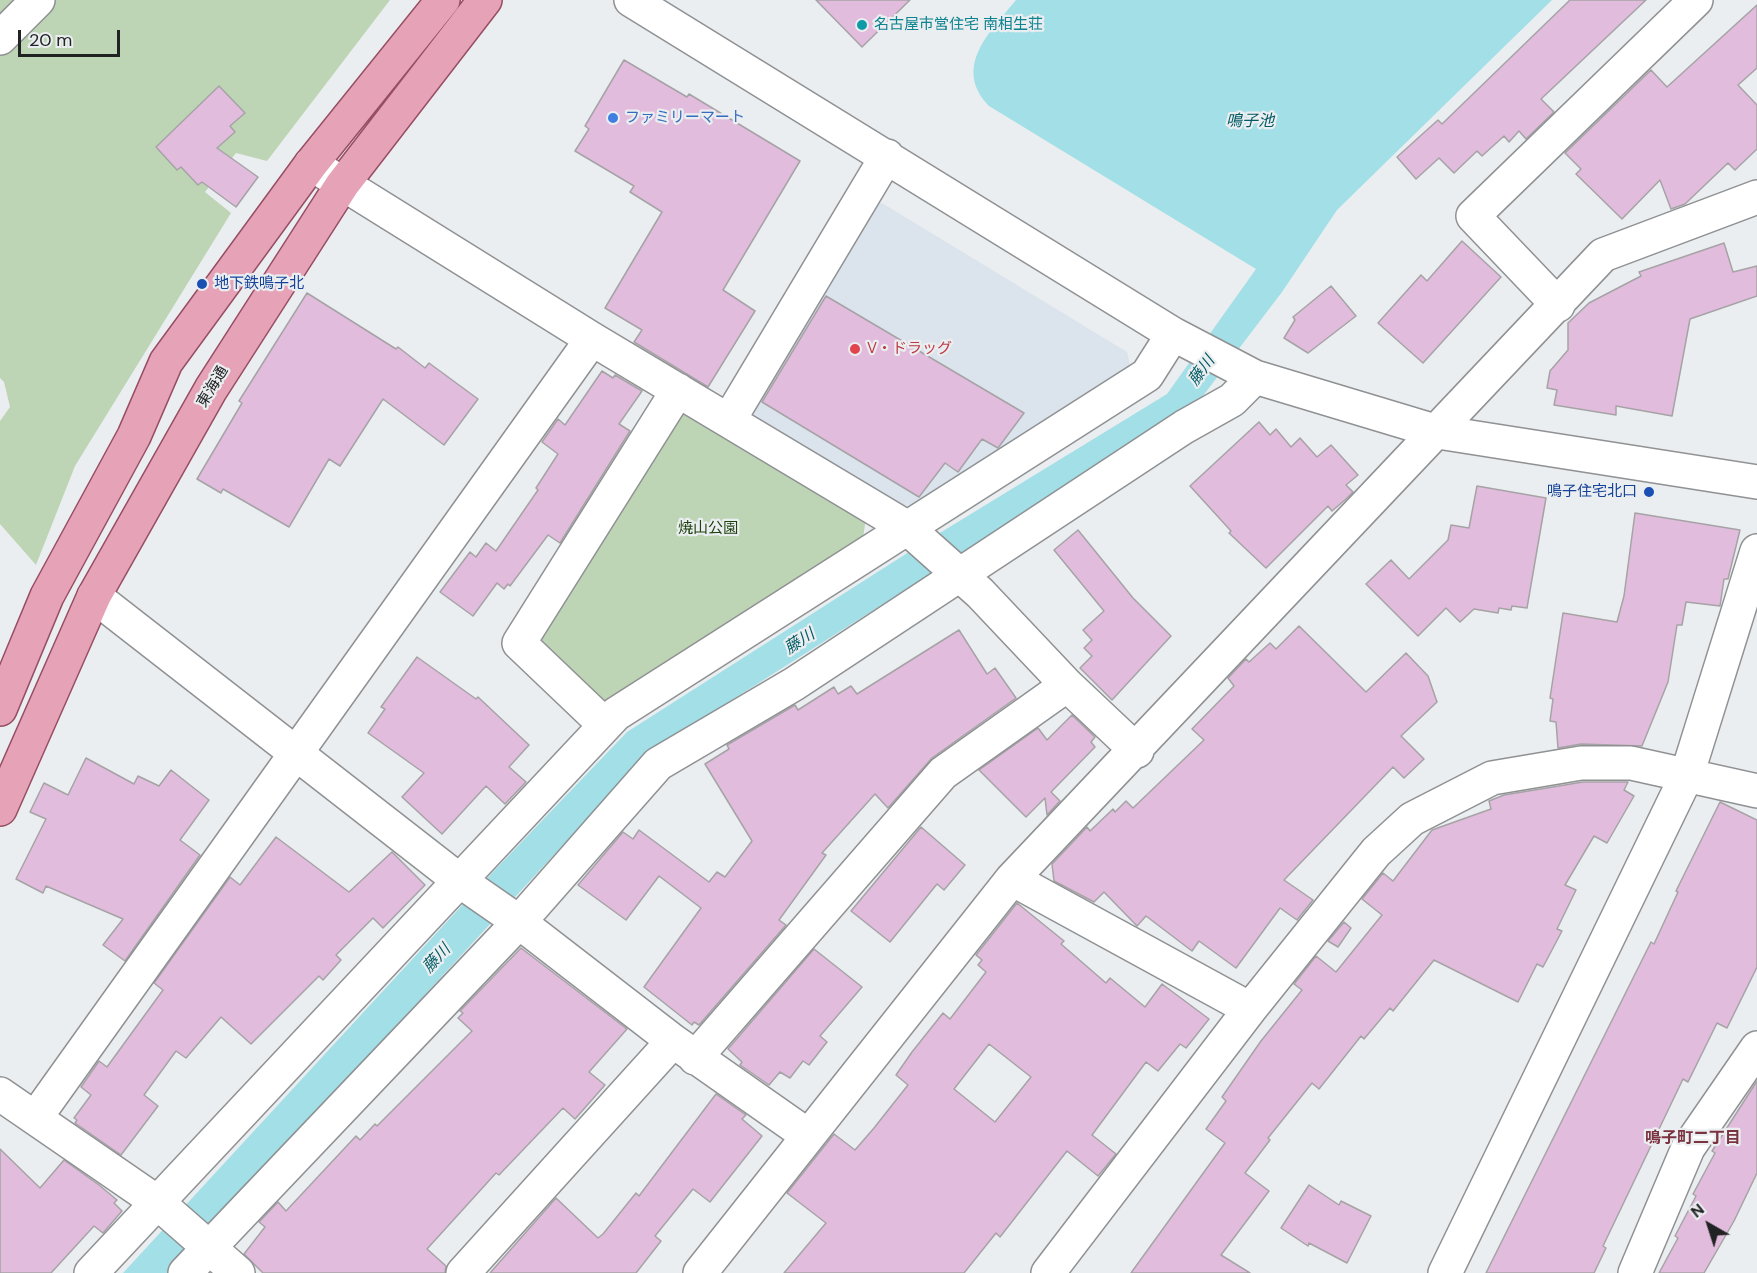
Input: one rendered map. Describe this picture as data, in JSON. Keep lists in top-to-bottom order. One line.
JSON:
{"streets":{"main road":["東海通"]},"districts":["鳴子町二丁目"],"water":["鳴子池","藤川"],"parks":["焼山公園"],"places":["名古屋市営住宅 南相生荘","ファミリーマート","地下鉄鳴子北","V・ドラッグ","鳴子住宅北口"],"scale_bar":"20 m","north":"top left"}
